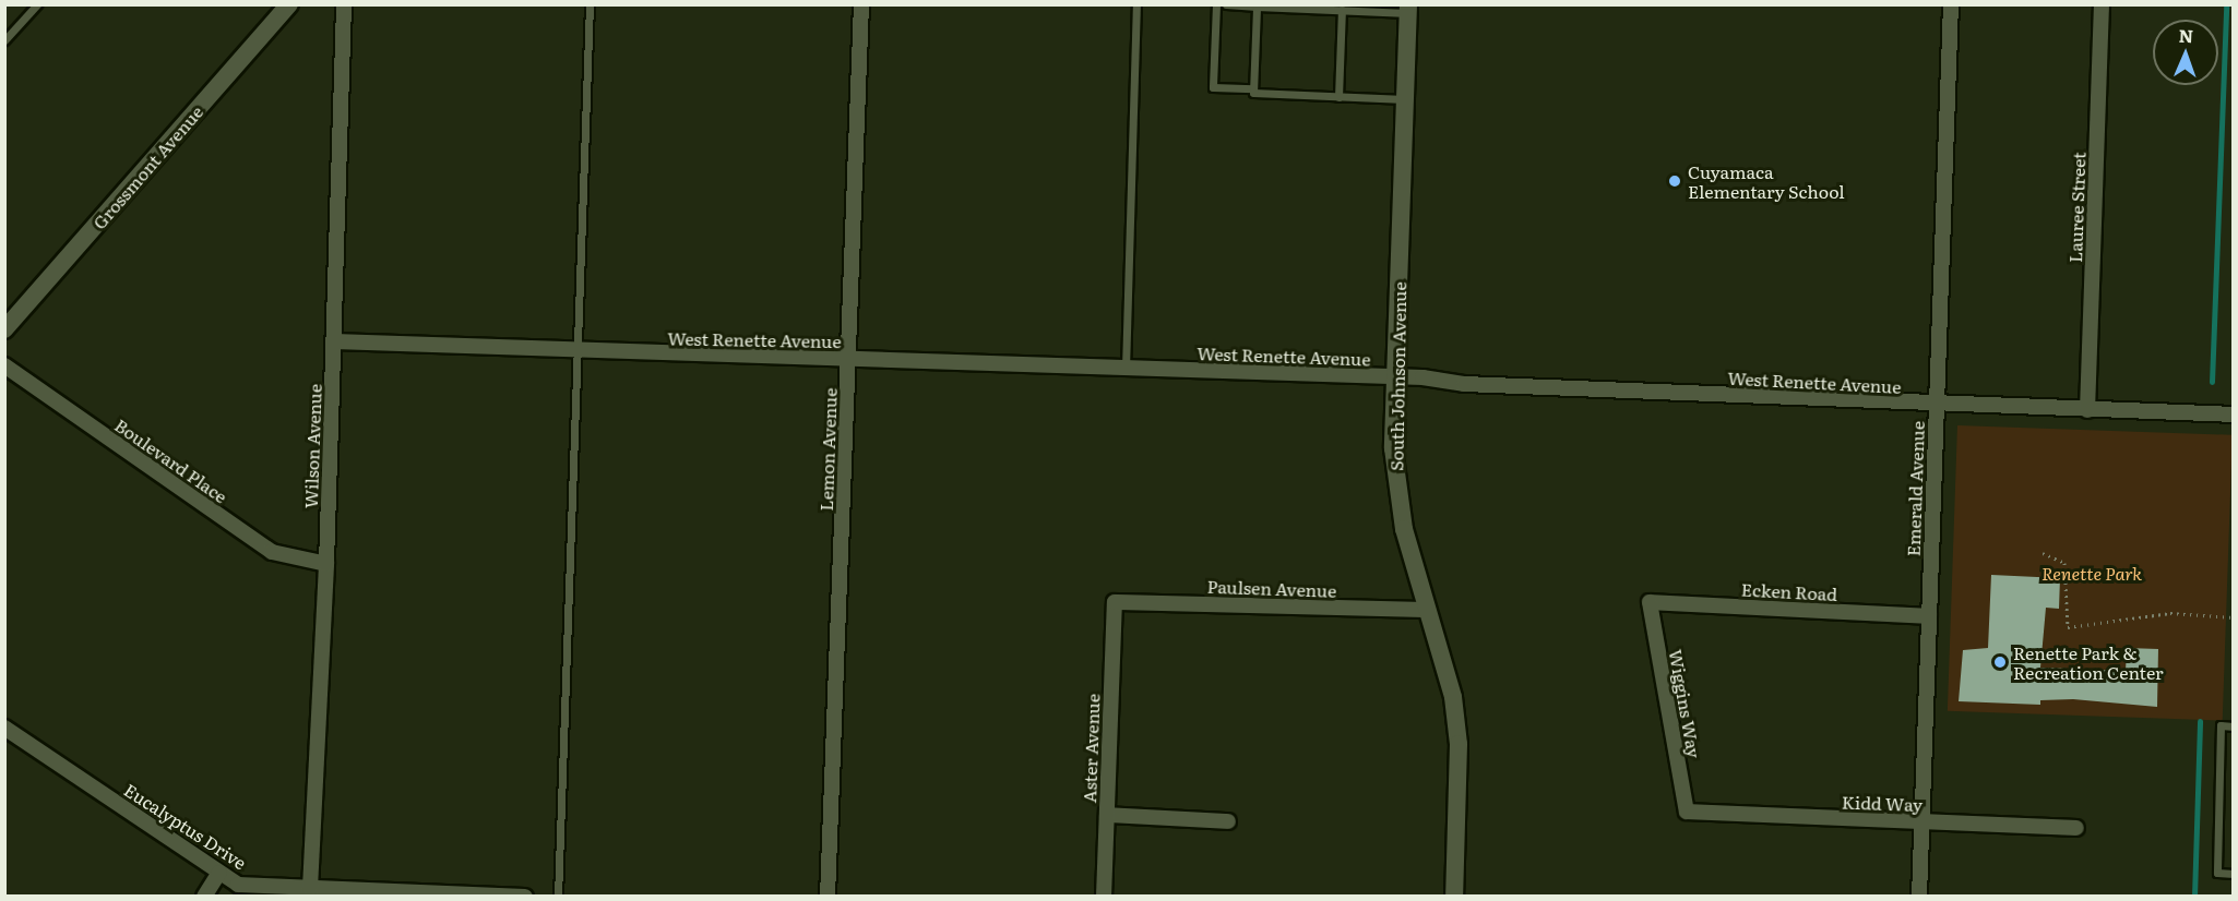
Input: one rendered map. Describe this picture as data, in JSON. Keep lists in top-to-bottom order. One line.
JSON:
{"streets":{"street":["Grossmont Avenue","Lauree Street","West Renette Avenue","South Johnson Avenue","Wilson Avenue","Lemon Avenue","Boulevard Place","Emerald Avenue","Paulsen Avenue","Ecken Road","Wiggins Way","Aster Avenue","Kidd Way","Eucalyptus Drive"]},"crossings":[["Lauree Street","West Renette Avenue"],["West Renette Avenue","South Johnson Avenue"],["West Renette Avenue","Wilson Avenue"],["West Renette Avenue","Lemon Avenue"],["West Renette Avenue","Emerald Avenue"],["South Johnson Avenue","Paulsen Avenue"],["Wilson Avenue","Boulevard Place"],["Wilson Avenue","Eucalyptus Drive"],["Emerald Avenue","Ecken Road"],["Emerald Avenue","Kidd Way"],["Paulsen Avenue","Aster Avenue"],["Ecken Road","Wiggins Way"],["Wiggins Way","Kidd Way"]],"parks":["Renette Park"],"places":["Cuyamaca Elementary School","Renette Park & Recreation Center"],"north":"top"}
